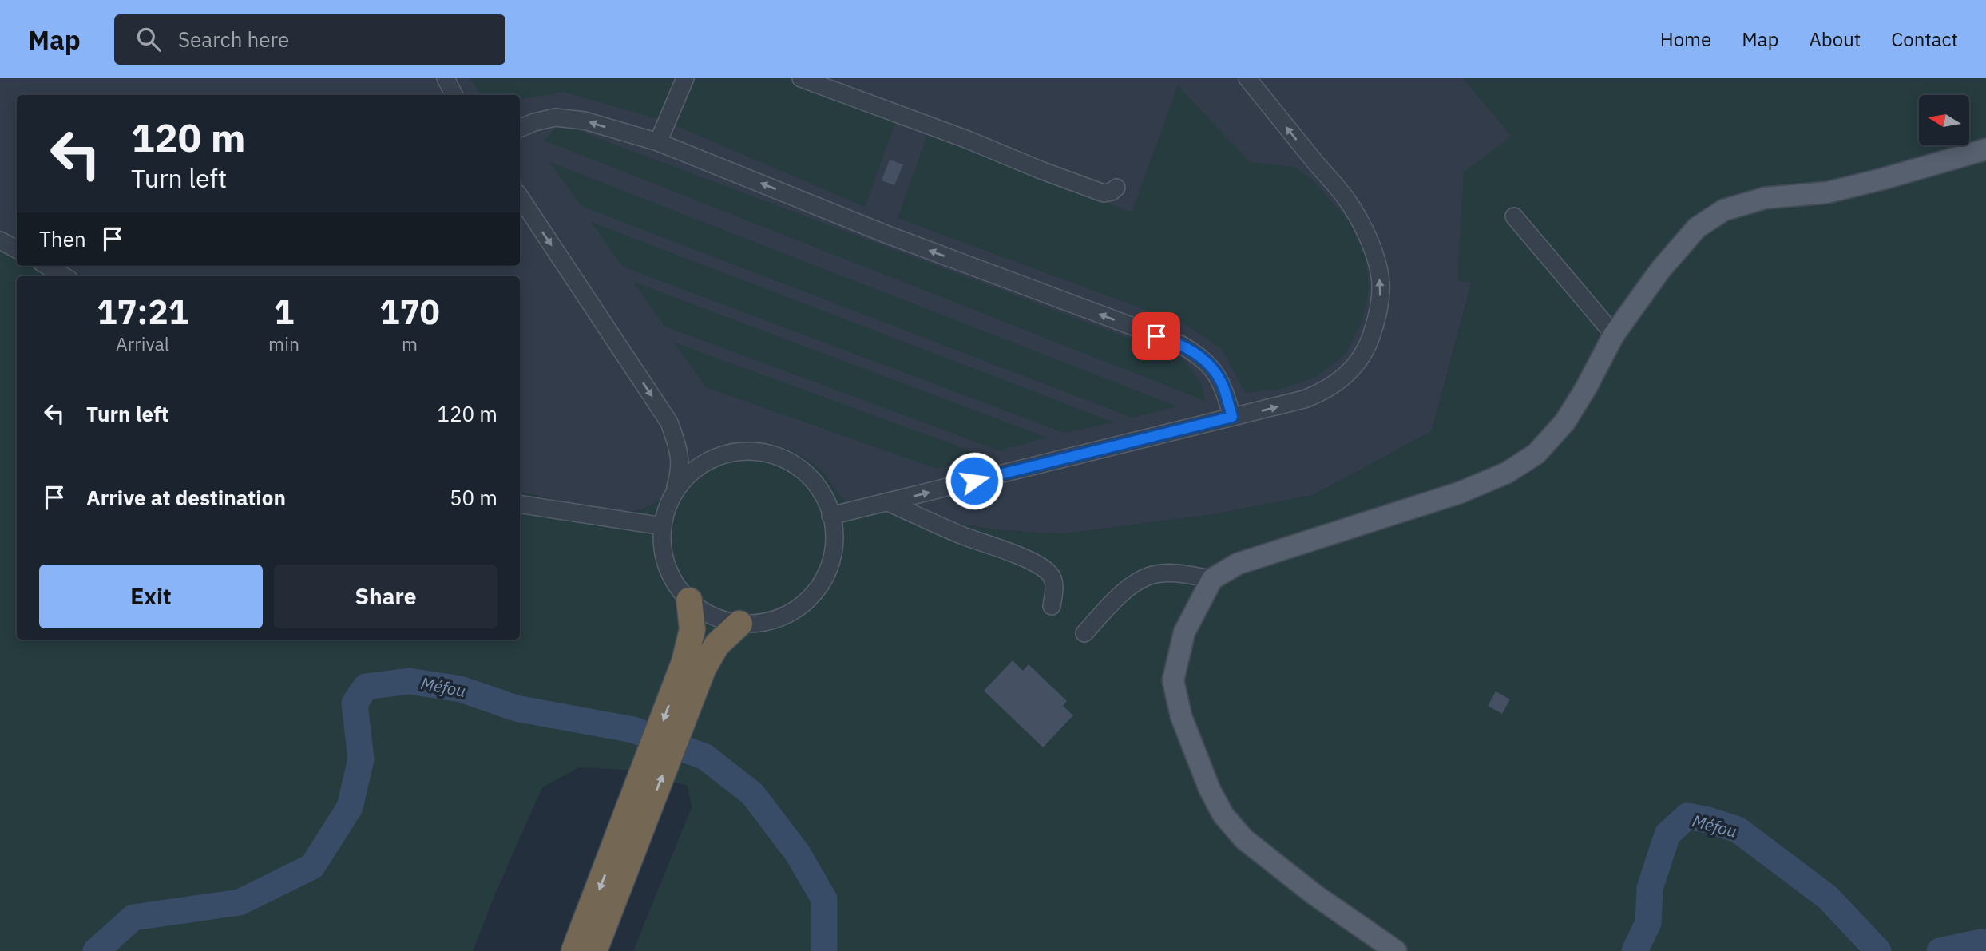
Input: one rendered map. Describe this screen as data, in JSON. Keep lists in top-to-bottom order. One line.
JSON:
{"water":["Méfou"],"north":"left","page":{"header":"Map","search":"Search here","nav":["Home","Map","About","Contact"],"turn":["120 m","Turn left"],"then":"Then","eta":["17:21","Arrival","1","min","170","m"],"list":[{"name":"Turn left","value":"120 m"},{"name":"Arrive at destination","value":"50 m"}],"buttons":["Exit","Share"]}}
